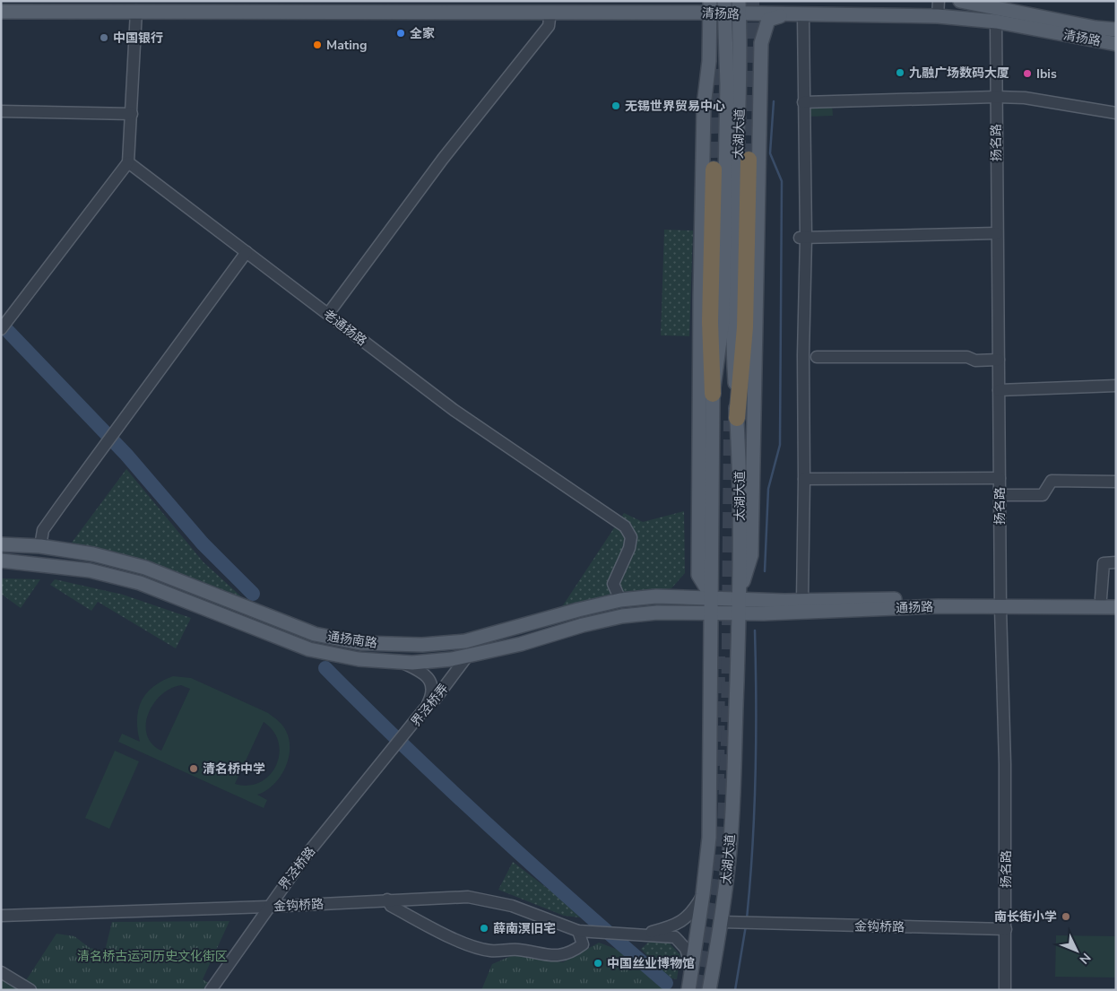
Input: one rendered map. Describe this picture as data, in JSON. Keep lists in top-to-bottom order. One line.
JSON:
{"streets":{"main road":["清扬路","太湖大道","通扬路","通扬南路"],"street":["扬名路","老通扬路","界泾桥弄","界泾桥路","金钩桥路"]},"crossings":[["清扬路","太湖大道"],["清扬路","扬名路"],["太湖大道","通扬路"],["太湖大道","通扬南路"],["太湖大道","金钩桥路"],["扬名路","通扬路"],["扬名路","金钩桥路"],["老通扬路","通扬南路"],["通扬路","通扬南路"],["通扬南路","界泾桥弄"],["界泾桥弄","界泾桥路"],["界泾桥路","金钩桥路"]],"parks":["清名桥古运河历史文化街区"],"places":["全家","中国银行","Mating","九融广场数码大厦","Ibis","无锡世界贸易中心","清名桥中学","南长街小学","薛南溟旧宅","中国丝业博物馆"],"north":"bottom right"}
